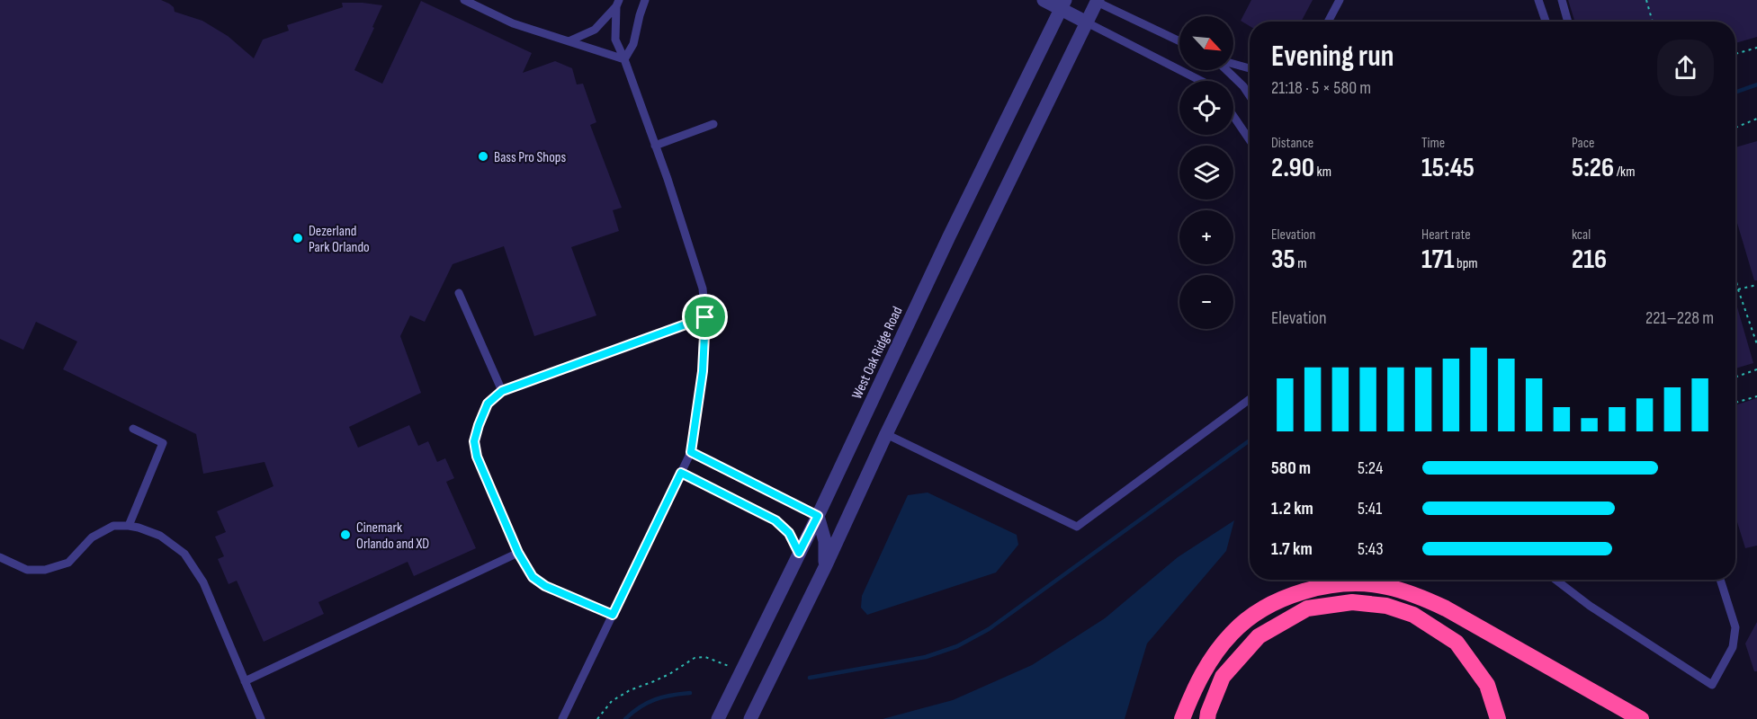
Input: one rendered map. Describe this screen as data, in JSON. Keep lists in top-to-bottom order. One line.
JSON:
{"streets":{"street":["West Oak Ridge Road"]},"places":["Bass Pro Shops","Dezerland Park Orlando","Cinemark Orlando and XD"],"north":"bottom right","page":{"map_buttons":["+","−"],"heading":["Evening run","21:18 · 5 × 580 m"],"stats":[["Distance","2.90 km"],["Time","15:45"],["Pace","5:26 /km"],["Elevation","35 m"],["Heart rate","171 bpm"],["kcal","216"]],"chart":["Elevation","221–228 m"],"list":[{"name":"580 m","note":"5:24"},{"name":"1.2 km","note":"5:41"},{"name":"1.7 km","note":"5:43"}]}}
